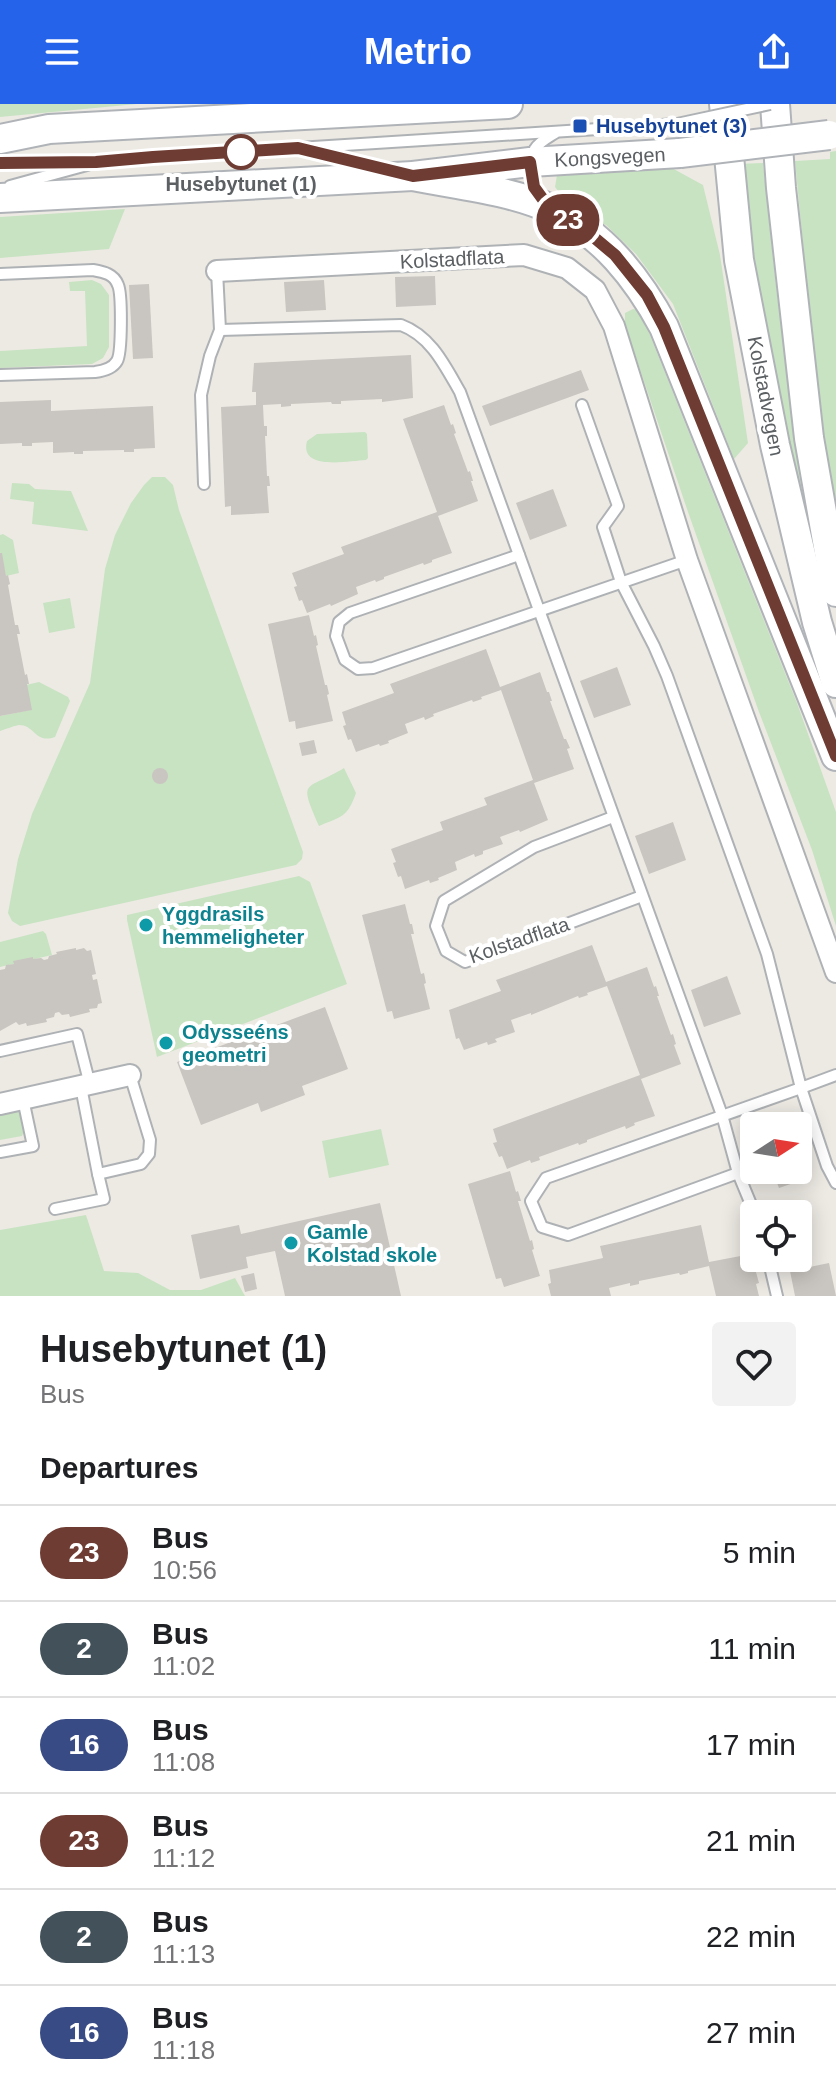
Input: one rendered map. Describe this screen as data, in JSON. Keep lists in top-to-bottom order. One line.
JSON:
{"streets":{"street":["Kongsvegen","Kolstadflata","Kolstadvegen"]},"places":{"transit":["Husebytunet (3)"],"other":["Husebytunet (1)","Yggdrasils hemmeligheter","Odysseéns geometri","Gamle Kolstad skole"]},"lines":["bus line 23"],"north":"right","page":{"header":"Metrio","on_map":"23","heading":[["Husebytunet (1)","Bus"],"Departures"],"list":[{"mark":"23","name":"Bus","note":"10:56","value":"5 min"},{"mark":"2","name":"Bus","note":"11:02","value":"11 min"},{"mark":"16","name":"Bus","note":"11:08","value":"17 min"},{"mark":"23","name":"Bus","note":"11:12","value":"21 min"},{"mark":"2","name":"Bus","note":"11:13","value":"22 min"},{"mark":"16","name":"Bus","note":"11:18","value":"27 min"}]}}
